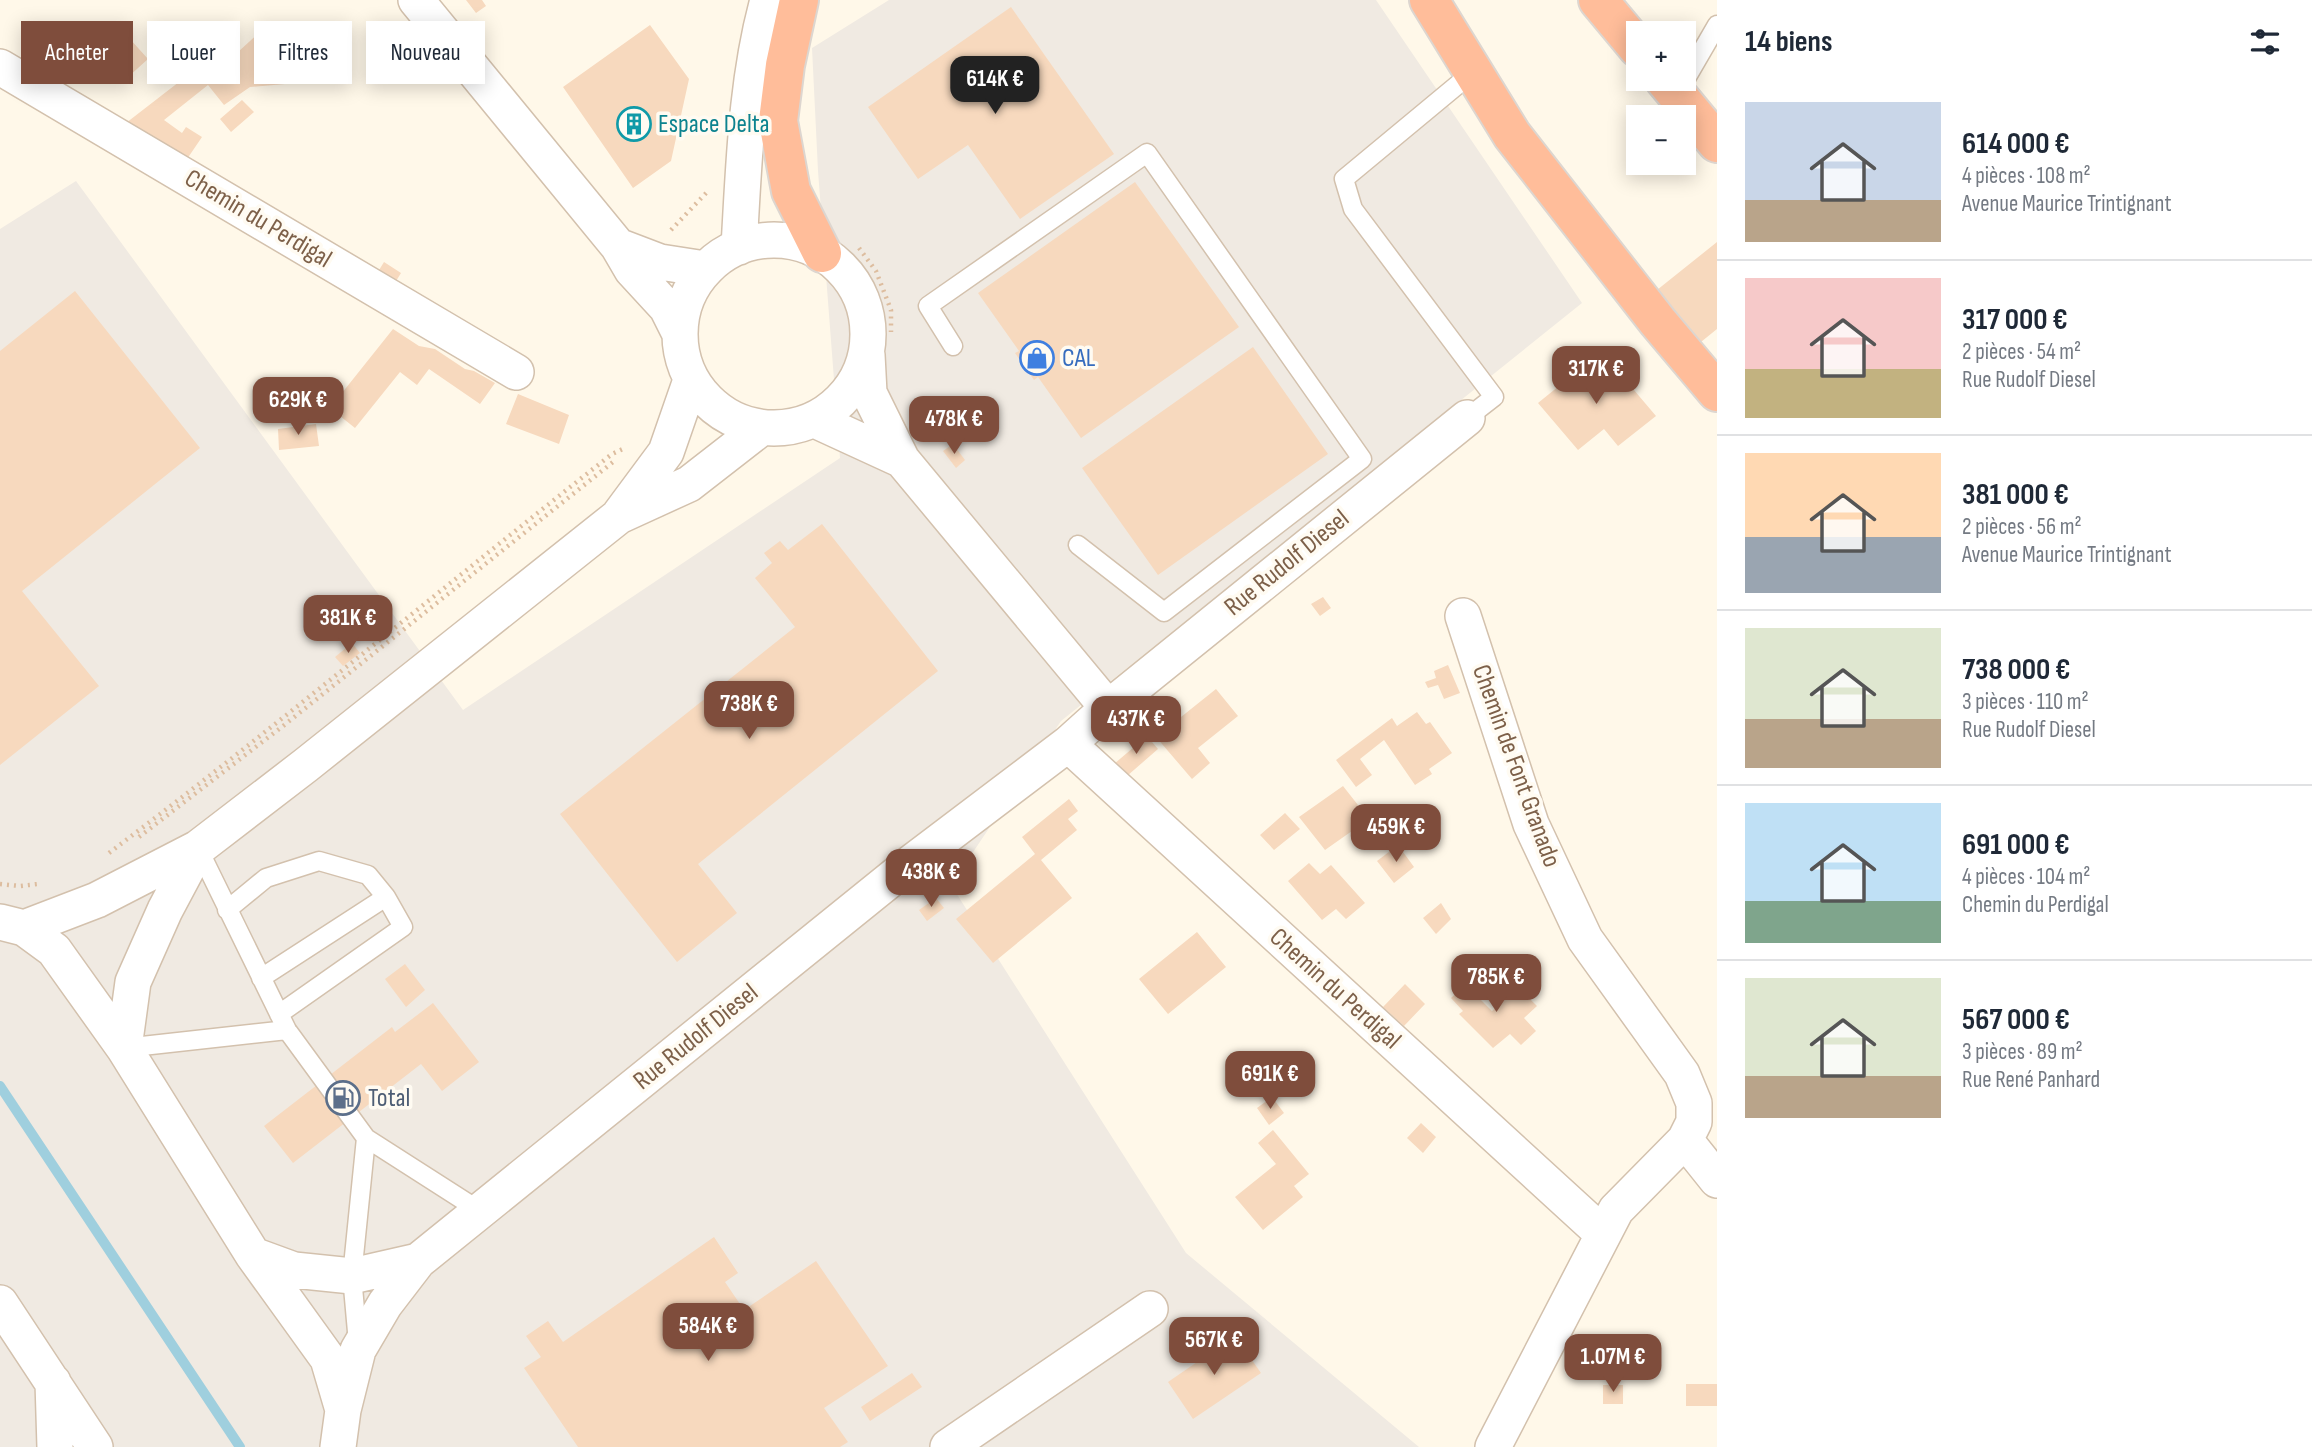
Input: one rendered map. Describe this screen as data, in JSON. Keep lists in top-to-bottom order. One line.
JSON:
{"streets":{"street":["Chemin du Perdigal","Rue Rudolf Diesel","Chemin de Font Granado"]},"crossings":[["Chemin du Perdigal","Rue Rudolf Diesel"],["Chemin du Perdigal","Chemin de Font Granado"]],"places":{"building":["Espace Delta"],"shop":["CAL"],"fuel station":["Total"]},"page":{"heading":"14 biens","map_buttons":["+","−"],"chip":["Acheter","Louer","Filtres","Nouveau"],"price":["614K €","317K €","629K €","478K €","381K €","738K €","437K €","459K €","438K €","785K €","691K €","584K €","567K €","1.07M €"],"list":[{"name":"614 000 €","note":"4 pièces · 108 m² · Avenue Maurice Trintignant"},{"name":"317 000 €","note":"2 pièces · 54 m² · Rue Rudolf Diesel"},{"name":"381 000 €","note":"2 pièces · 56 m² · Avenue Maurice Trintignant"},{"name":"738 000 €","note":"3 pièces · 110 m² · Rue Rudolf Diesel"},{"name":"691 000 €","note":"4 pièces · 104 m² · Chemin du Perdigal"},{"name":"567 000 €","note":"3 pièces · 89 m² · Rue René Panhard"}]}}
